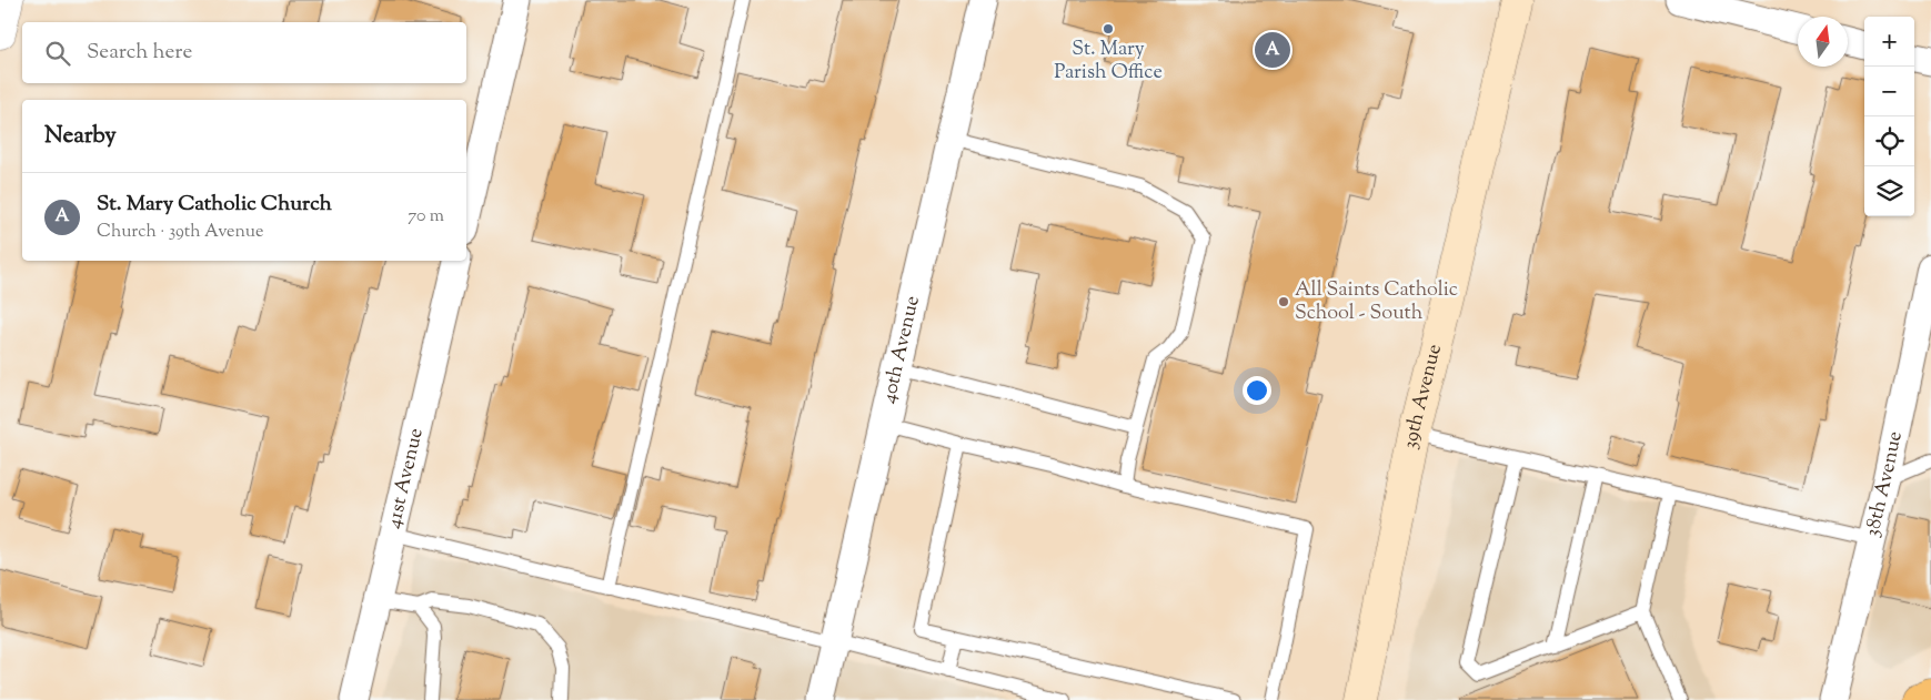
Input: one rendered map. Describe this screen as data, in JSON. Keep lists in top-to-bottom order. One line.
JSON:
{"streets":{"main road":["39th Avenue"],"street":["40th Avenue","41st Avenue","38th Avenue"]},"places":["St. Mary Parish Office","All Saints Catholic School - South"],"north":"top","page":{"map_buttons":["+","−"],"search":"Search here","pins":"A","heading":"Nearby","list":[{"mark":"A","name":"St. Mary Catholic Church","note":"Church · 39th Avenue","value":"70 m"}]}}
